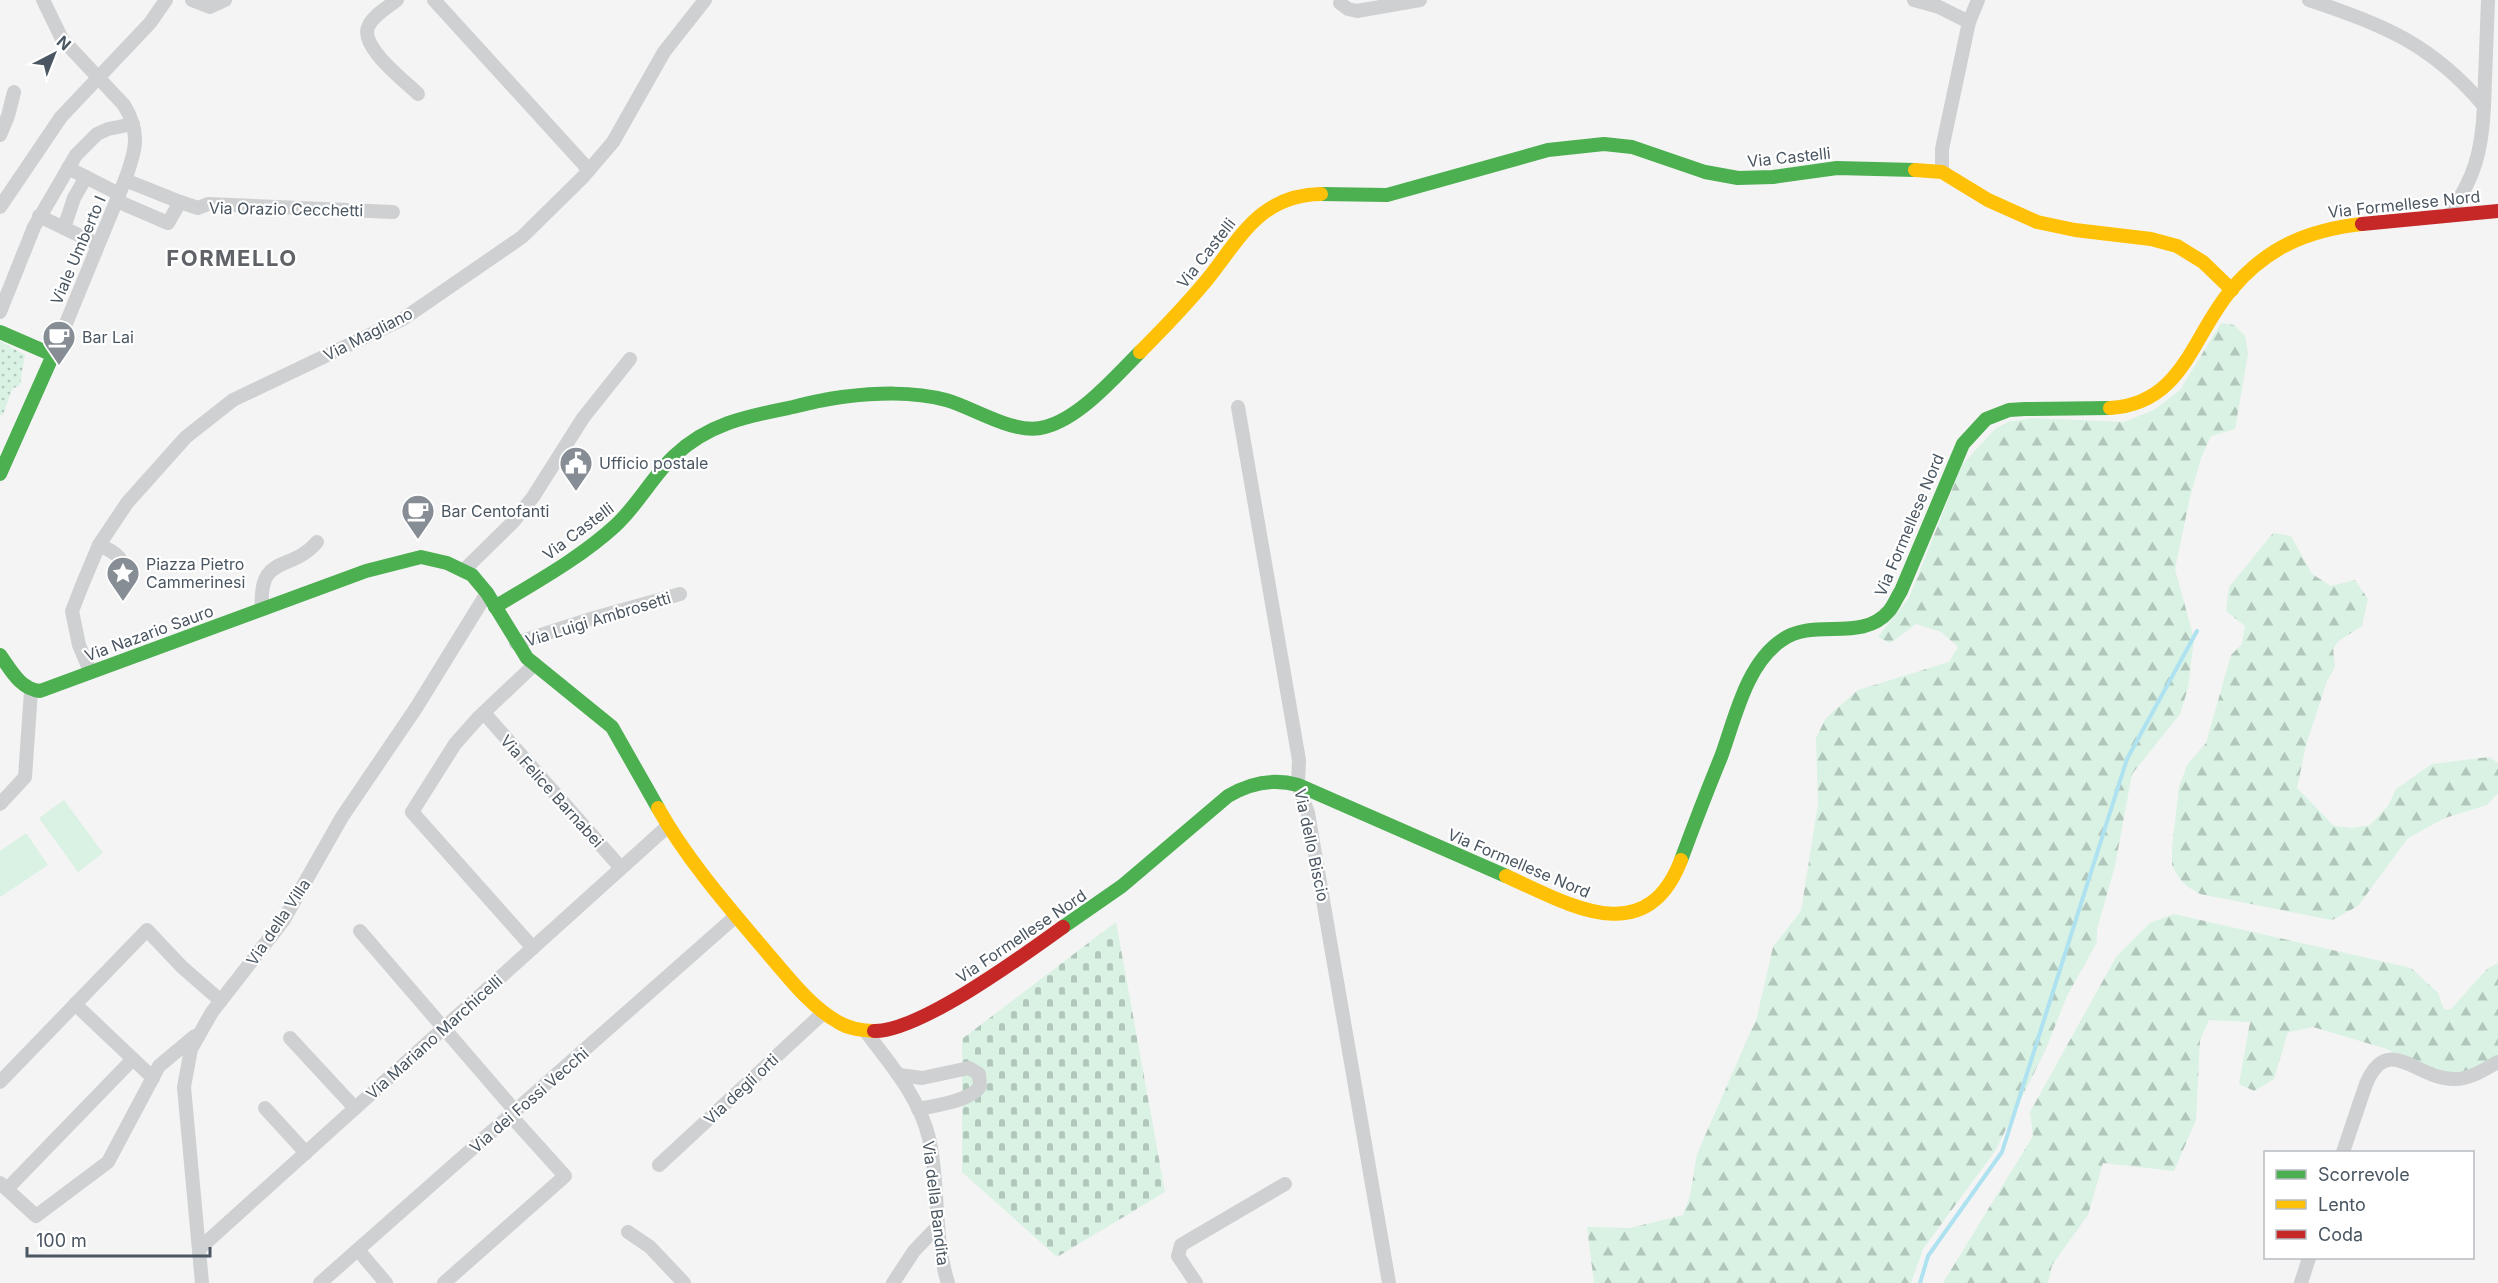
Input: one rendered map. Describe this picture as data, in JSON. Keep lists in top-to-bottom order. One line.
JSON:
{"streets":{"street":["Via Castelli","Via Formellese Nord","Via Orazio Cecchetti","Viale Umberto I","Via Magliano","Via Luigi Ambrosetti","Via Nazario Sauro","Via Felice Barnabei","Via dello Biscio","Via della Villa","Via Mariano Marchicelli","Via degli orti","Via dei Fossi Vecchi","Via della Bandita"]},"crossings":[["Via Castelli","Via Formellese Nord"],["Via Formellese Nord","Via Luigi Ambrosetti"],["Via Formellese Nord","Via Nazario Sauro"],["Via Formellese Nord","Via dello Biscio"],["Via Formellese Nord","Via della Villa"],["Via Formellese Nord","Via Mariano Marchicelli"],["Via Formellese Nord","Via degli orti"],["Via Formellese Nord","Via dei Fossi Vecchi"],["Via Formellese Nord","Via della Bandita"],["Via Orazio Cecchetti","Viale Umberto I"],["Via Magliano","Via Nazario Sauro"],["Via Nazario Sauro","Via della Villa"],["Via Felice Barnabei","Via Mariano Marchicelli"],["Via della Villa","Via Mariano Marchicelli"]],"districts":["FORMELLO"],"places":{"cafe":["Bar Lai","Bar Centofanti"],"public building":["Ufficio postale"],"place":["Piazza Pietro Cammerinesi"]},"legend":["Scorrevole","Lento","Coda"],"scale_bar":"100 m","north":"top right"}
